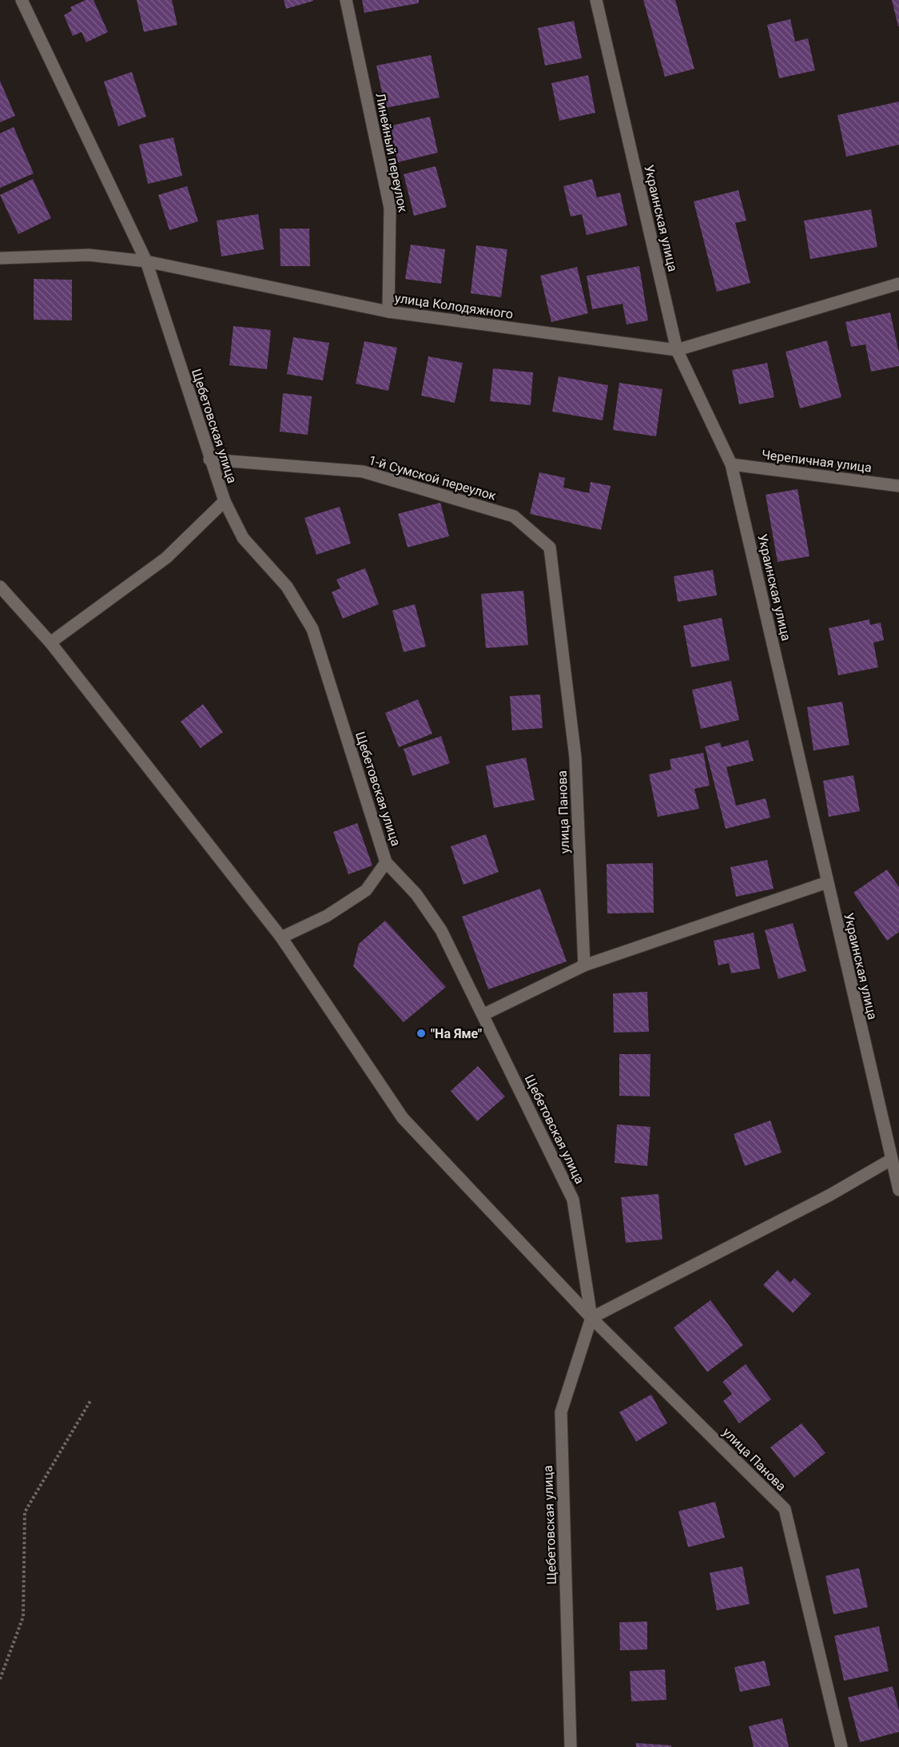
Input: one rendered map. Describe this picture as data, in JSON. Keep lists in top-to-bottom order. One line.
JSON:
{"streets":{"street":["Линейный переулок","Украинская улица","улица Колодяжного","Щебетовская улица","Черепичная улица","1-й Сумской переулок","улица Панова"]},"crossings":[["Линейный переулок","улица Колодяжного"],["Украинская улица","улица Колодяжного"],["Украинская улица","Черепичная улица"],["улица Колодяжного","Щебетовская улица"],["Щебетовская улица","1-й Сумской переулок"],["Щебетовская улица","улица Панова"],["1-й Сумской переулок","улица Панова"]],"places":["\"На Яме\""]}
